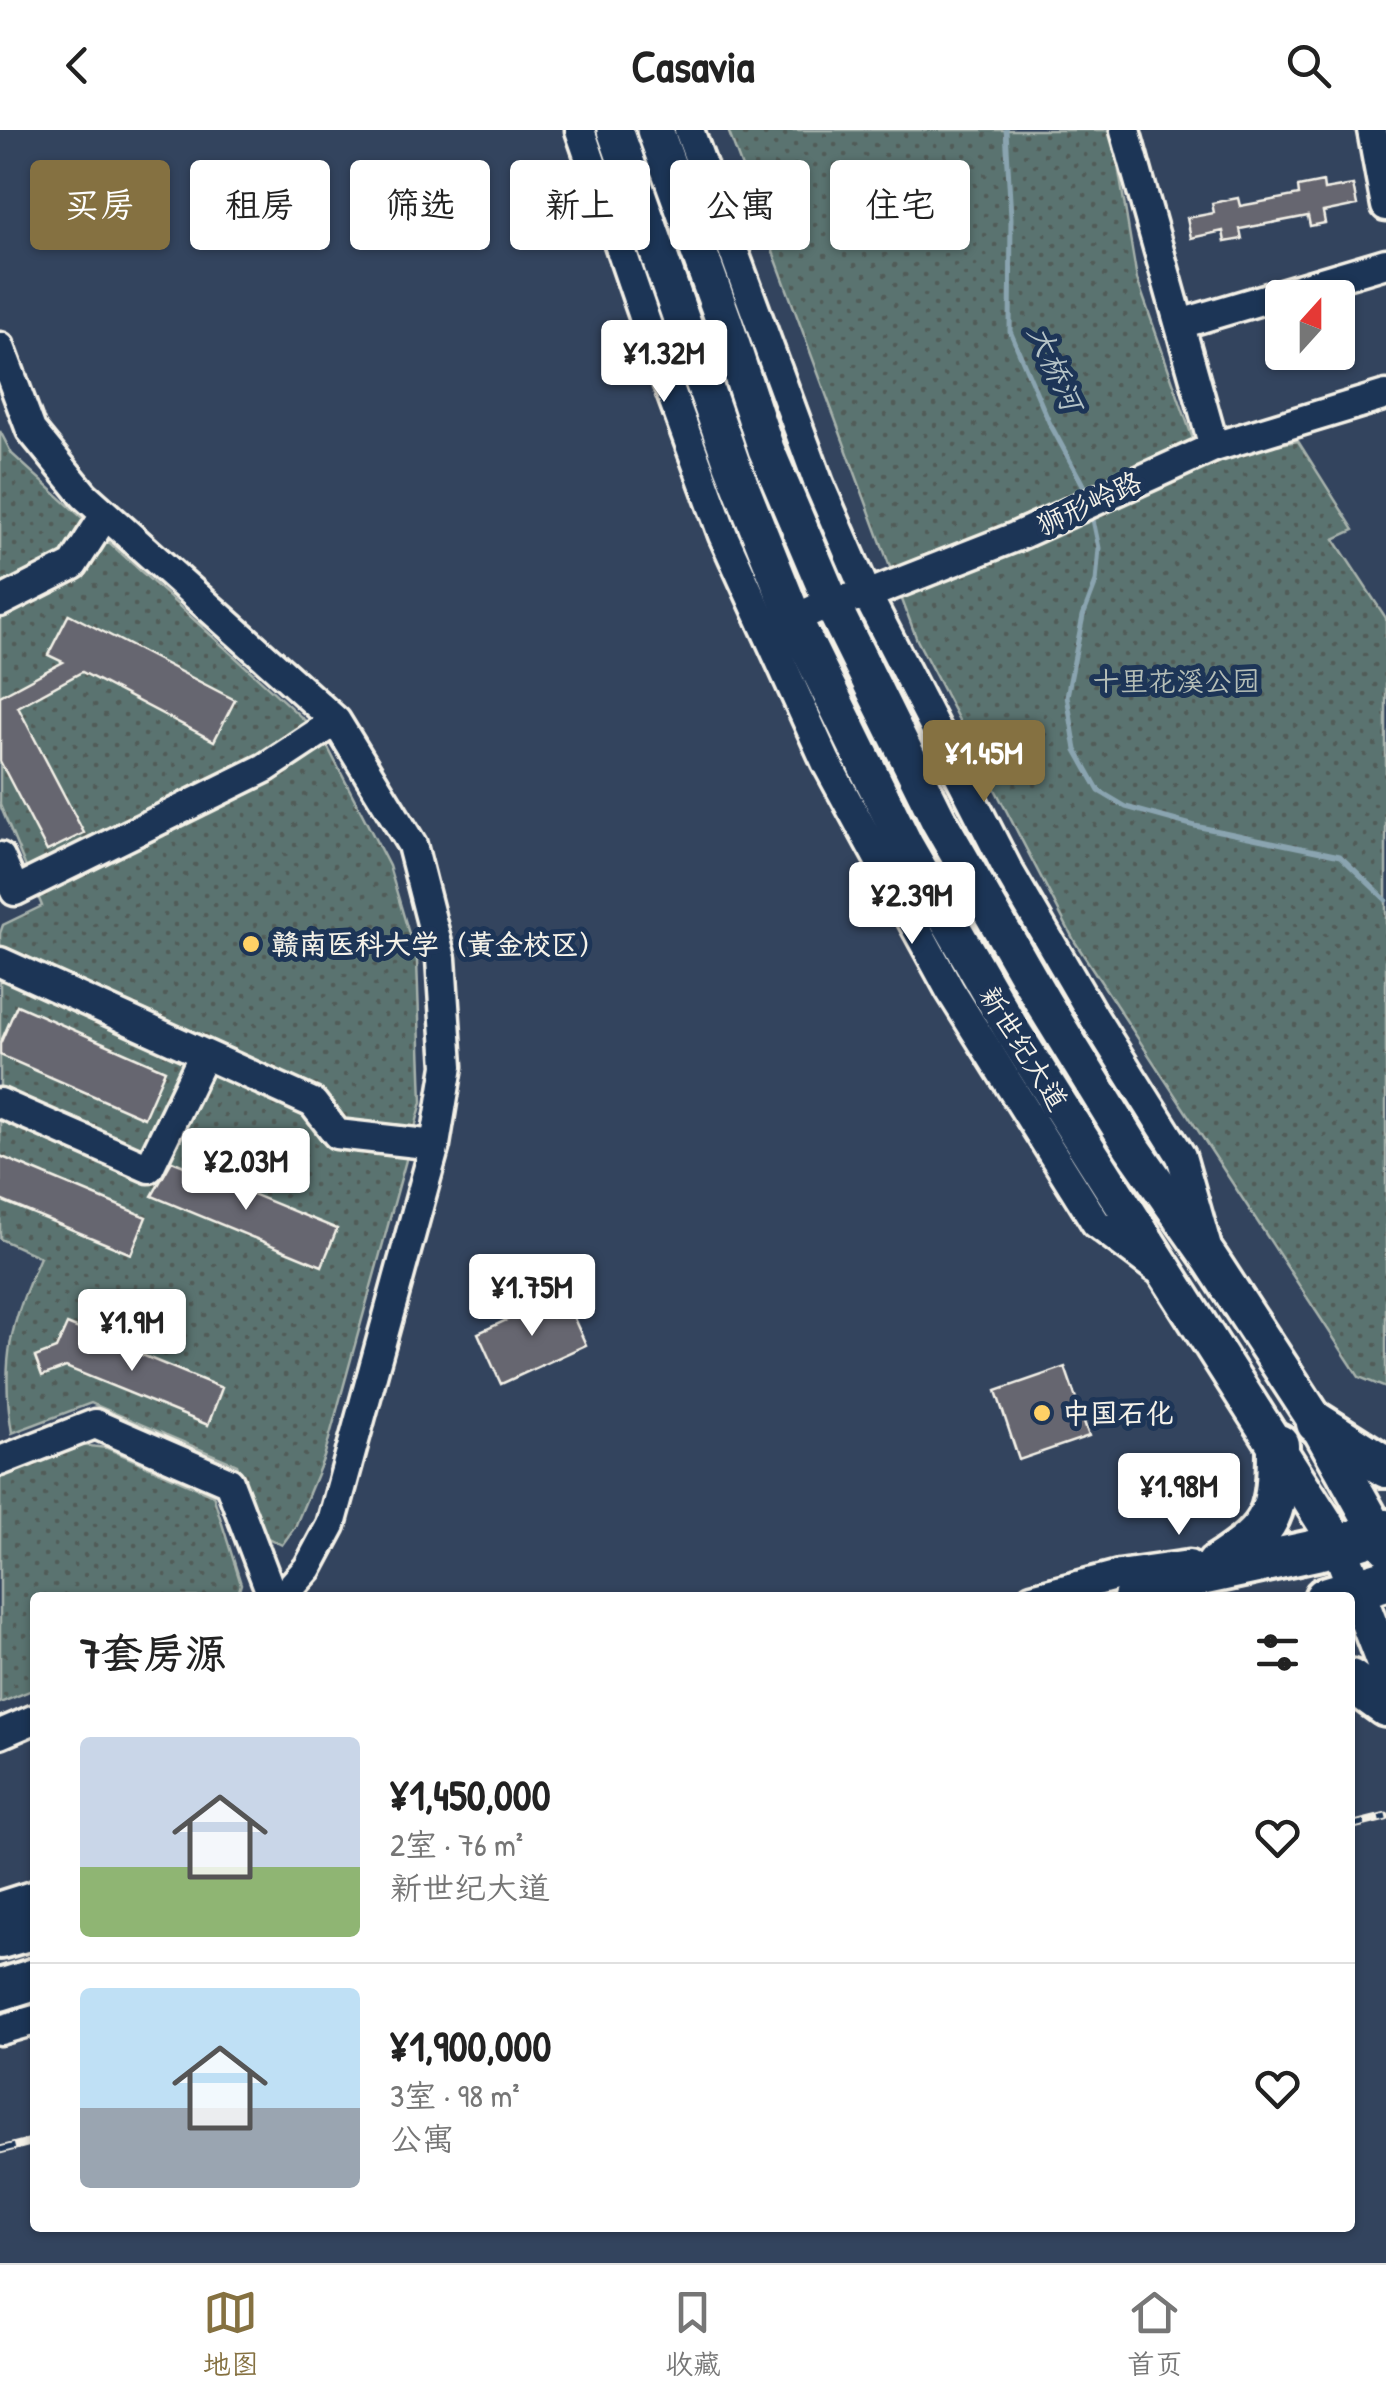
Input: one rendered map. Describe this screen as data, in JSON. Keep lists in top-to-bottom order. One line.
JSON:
{"streets":{"main road":["新世纪大道"],"street":["狮形岭路"]},"crossings":[["狮形岭路","新世纪大道"]],"water":["大桥河"],"parks":["十里花溪公园"],"places":["赣南医科大学（黄金校区）","中国石化"],"north":"top","page":{"header":"Casavia","chip":["买房","租房","筛选","新上","公寓","住宅"],"price":["¥1.32M","¥1.45M","¥2.39M","¥2.03M","¥1.75M","¥1.9M","¥1.98M"],"heading":"7套房源","list":[{"name":"¥1,450,000","note":"2室 · 76 m² · 新世纪大道"},{"name":"¥1,900,000","note":"3室 · 98 m² · 公寓"}],"tabs":["地图","收藏","首页"]}}
